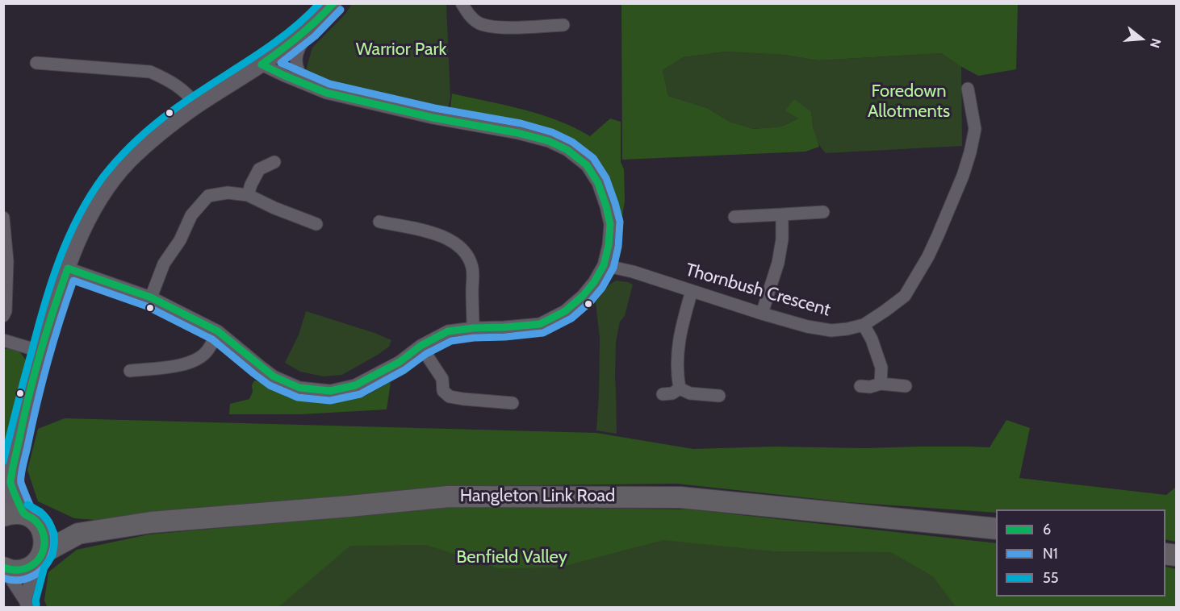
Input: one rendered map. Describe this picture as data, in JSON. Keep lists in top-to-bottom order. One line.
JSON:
{"streets":{"highway":["Hangleton Link Road"],"street":["Thornbush Crescent"]},"parks":["Warrior Park","Foredown Allotments","Benfield Valley"],"lines":["transit line 6","transit line 55","transit line N1"],"legend":["6","N1","55"],"north":"right"}
